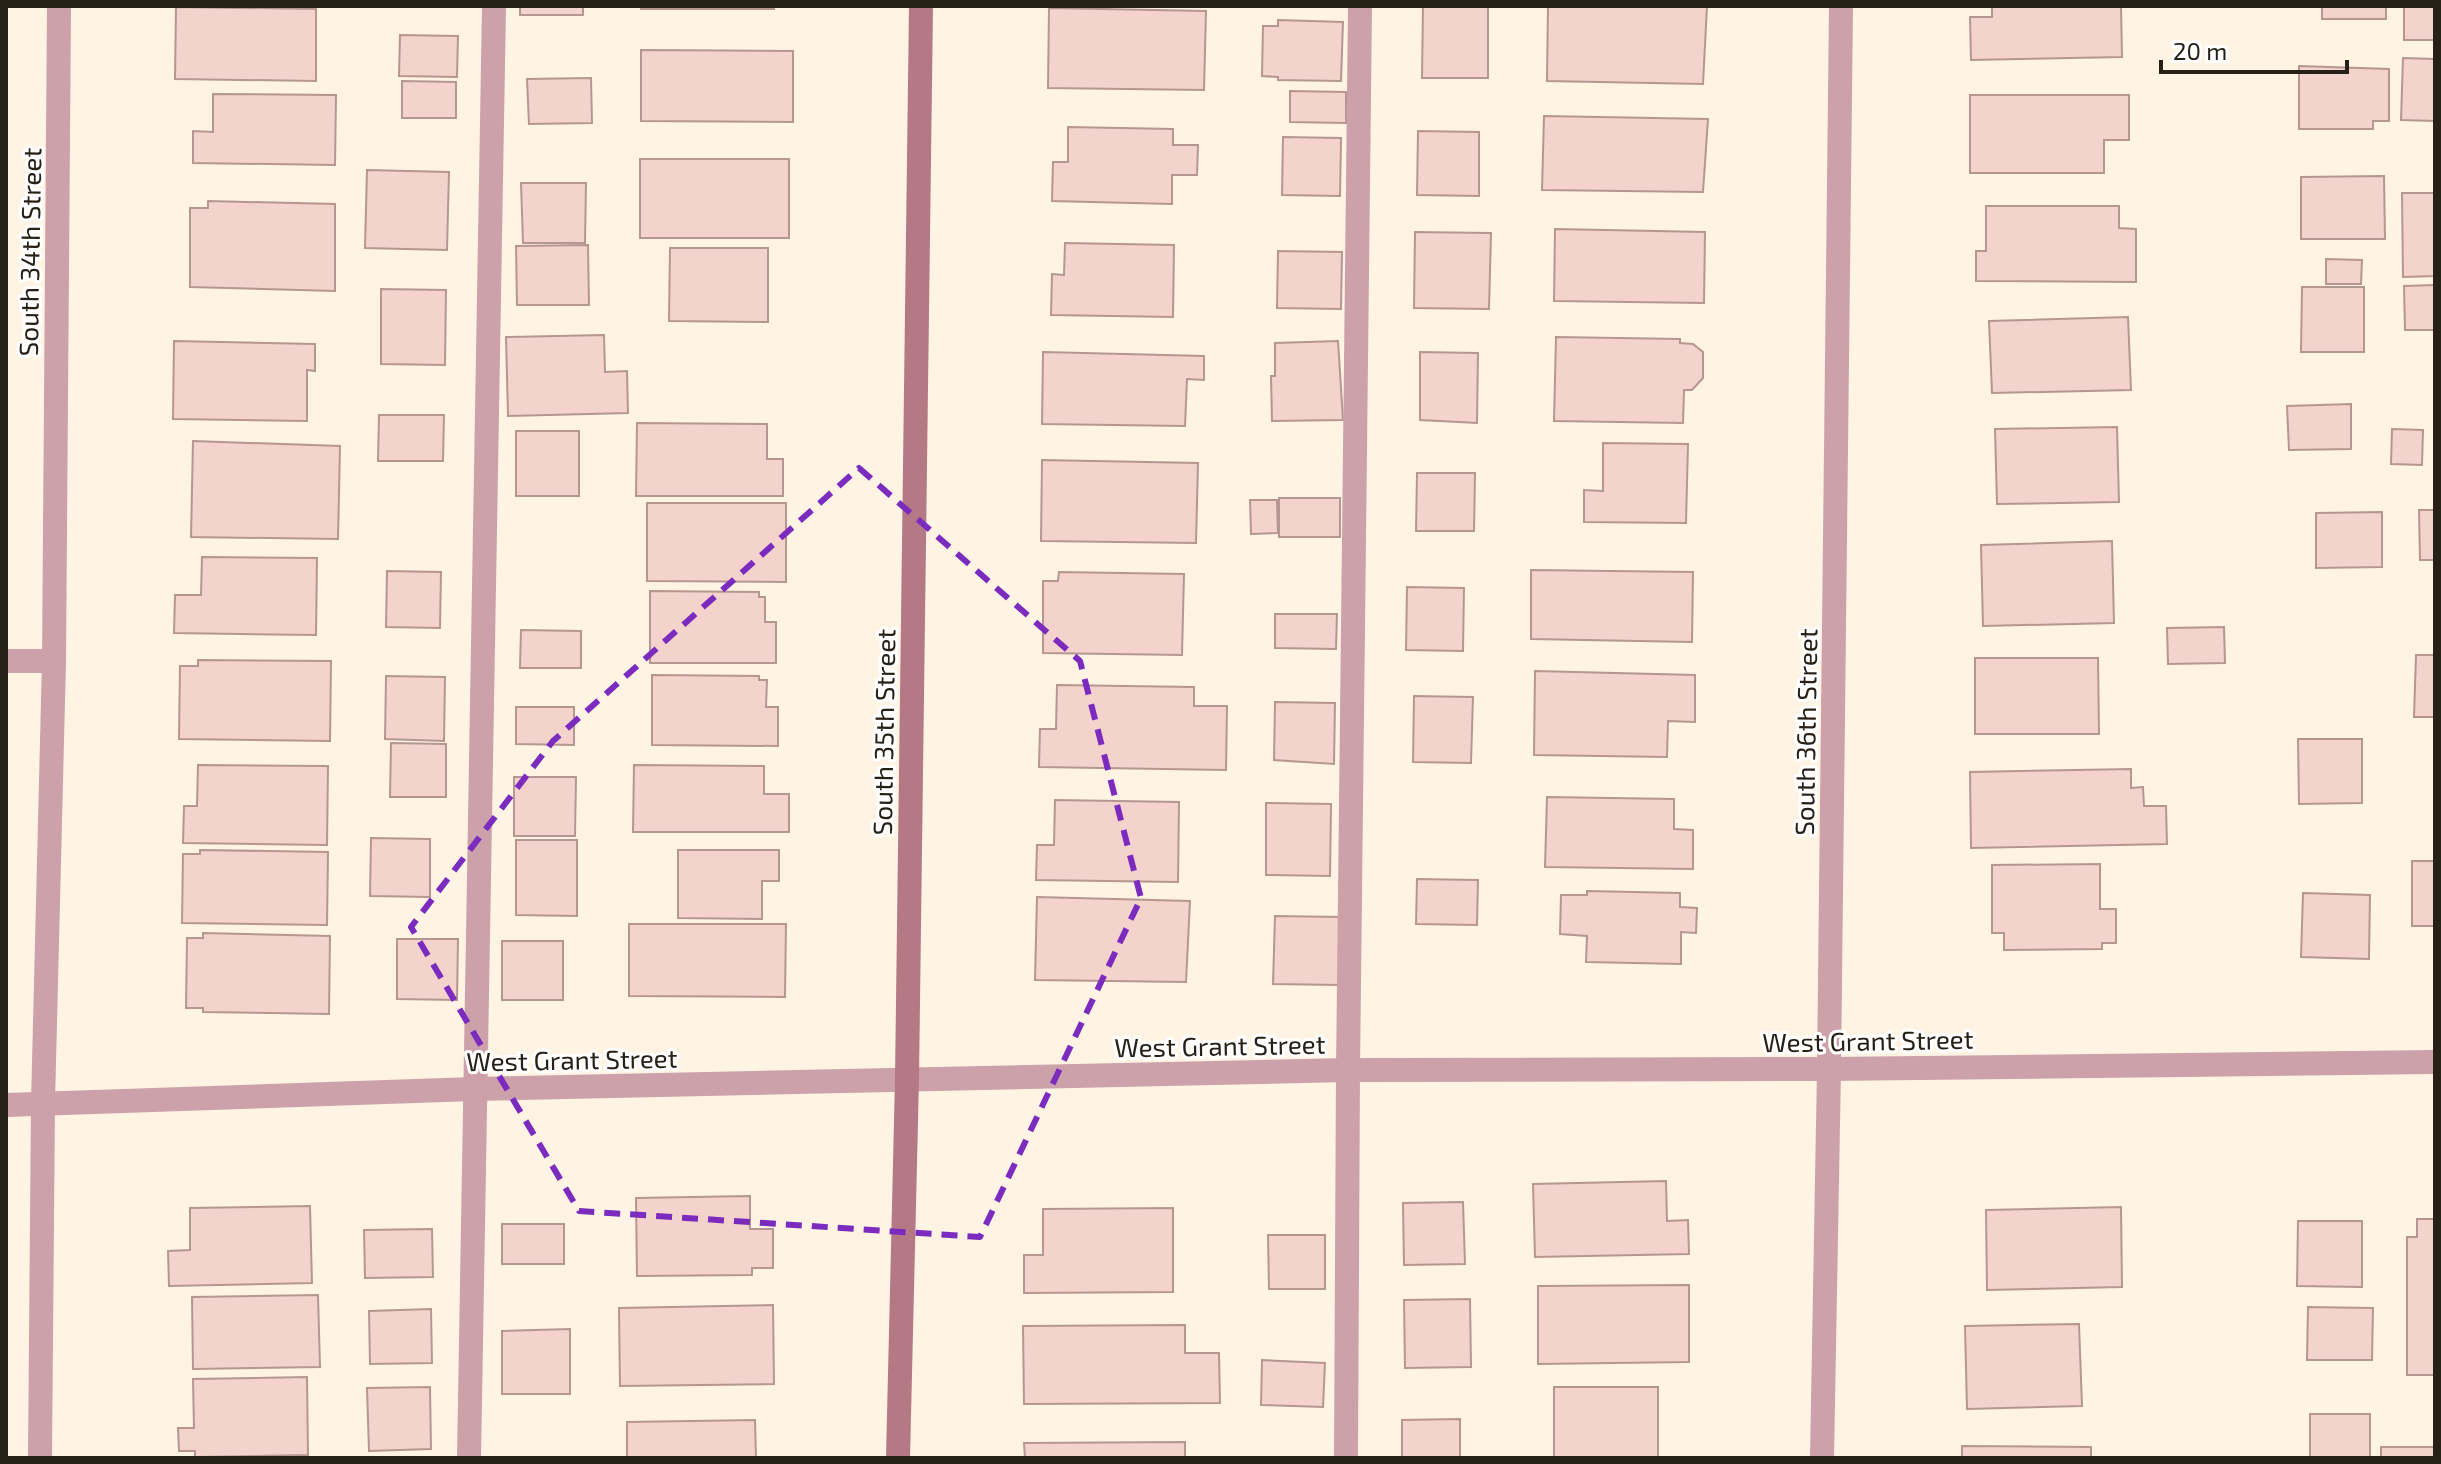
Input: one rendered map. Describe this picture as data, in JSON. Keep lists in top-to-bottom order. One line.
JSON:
{"streets":{"main road":["South 35th Street"],"street":["South 34th Street","South 36th Street","West Grant Street"]},"crossings":[["South 34th Street","West Grant Street"],["South 35th Street","West Grant Street"],["South 36th Street","West Grant Street"]],"scale_bar":"20 m"}
